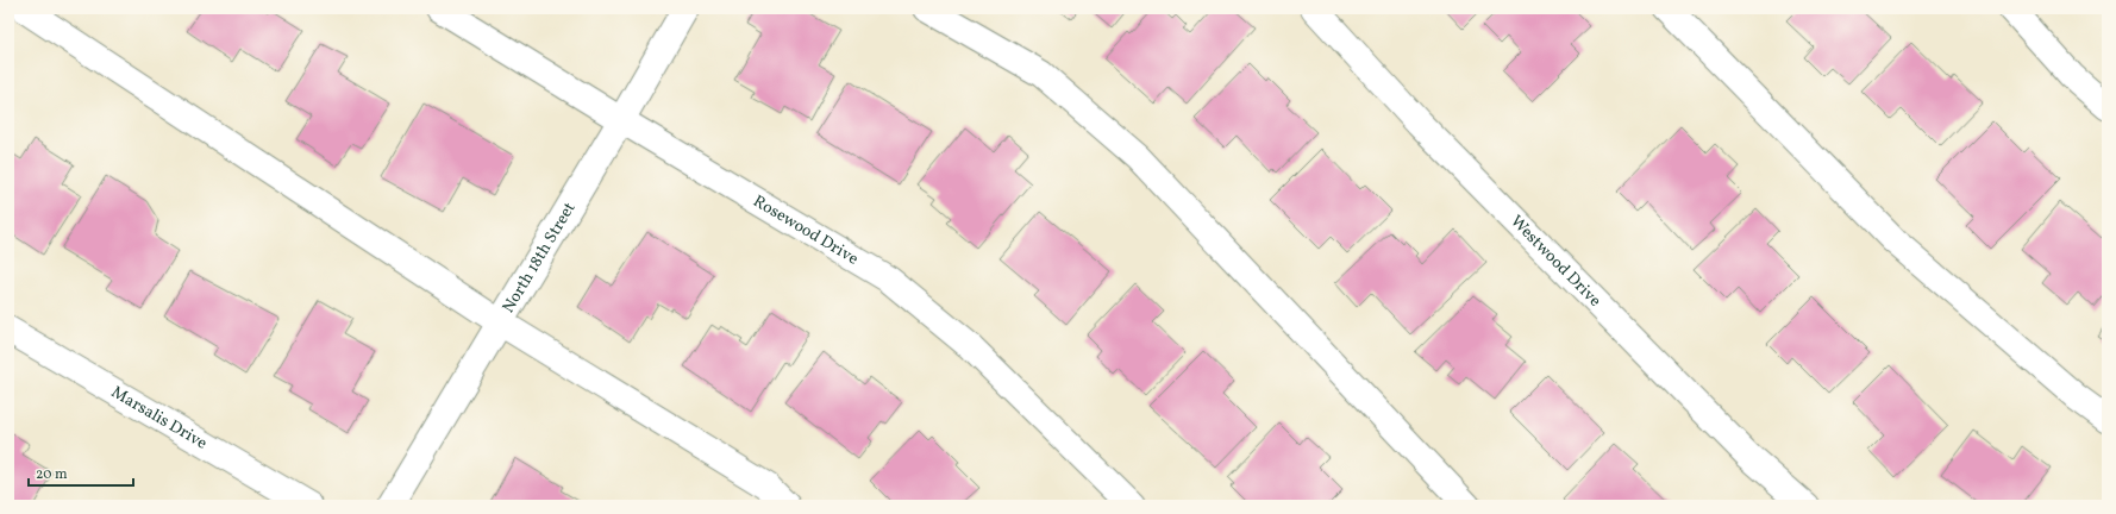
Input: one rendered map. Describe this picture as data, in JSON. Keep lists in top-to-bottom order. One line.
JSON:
{"streets":{"street":["Rosewood Drive","North 18th Street","Westwood Drive","Marsalis Drive"]},"crossings":[["Rosewood Drive","North 18th Street"]],"scale_bar":"20 m"}
